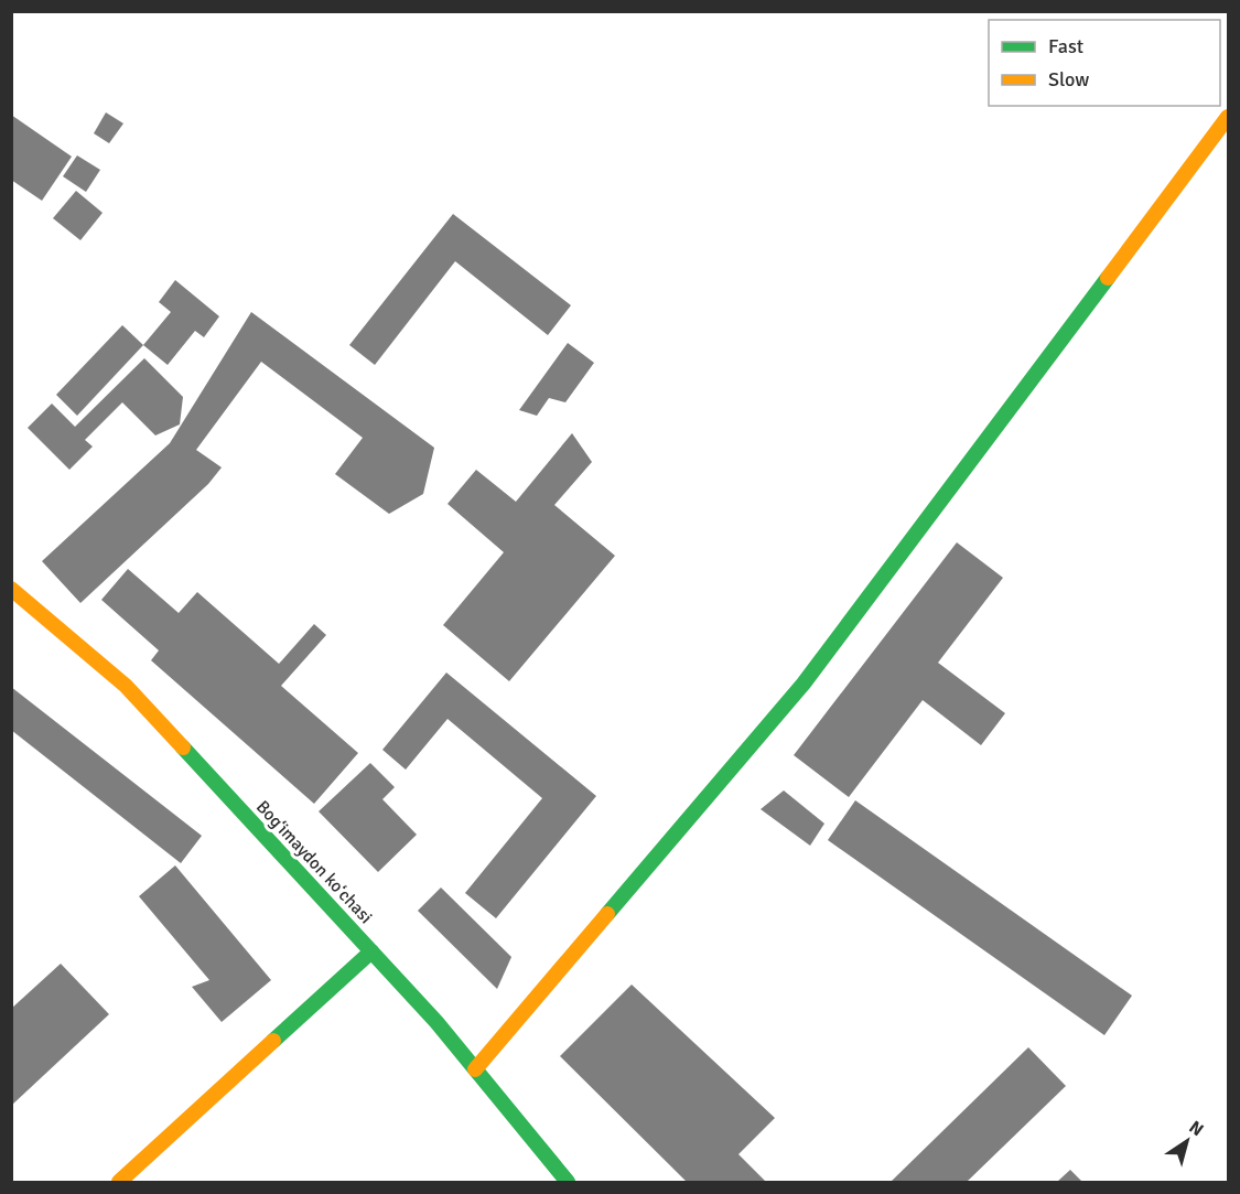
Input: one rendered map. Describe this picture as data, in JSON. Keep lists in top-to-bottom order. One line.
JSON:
{"streets":{"street":["Bogʻimaydon koʻchasi"]},"legend":["Fast","Slow"],"north":"top right"}
